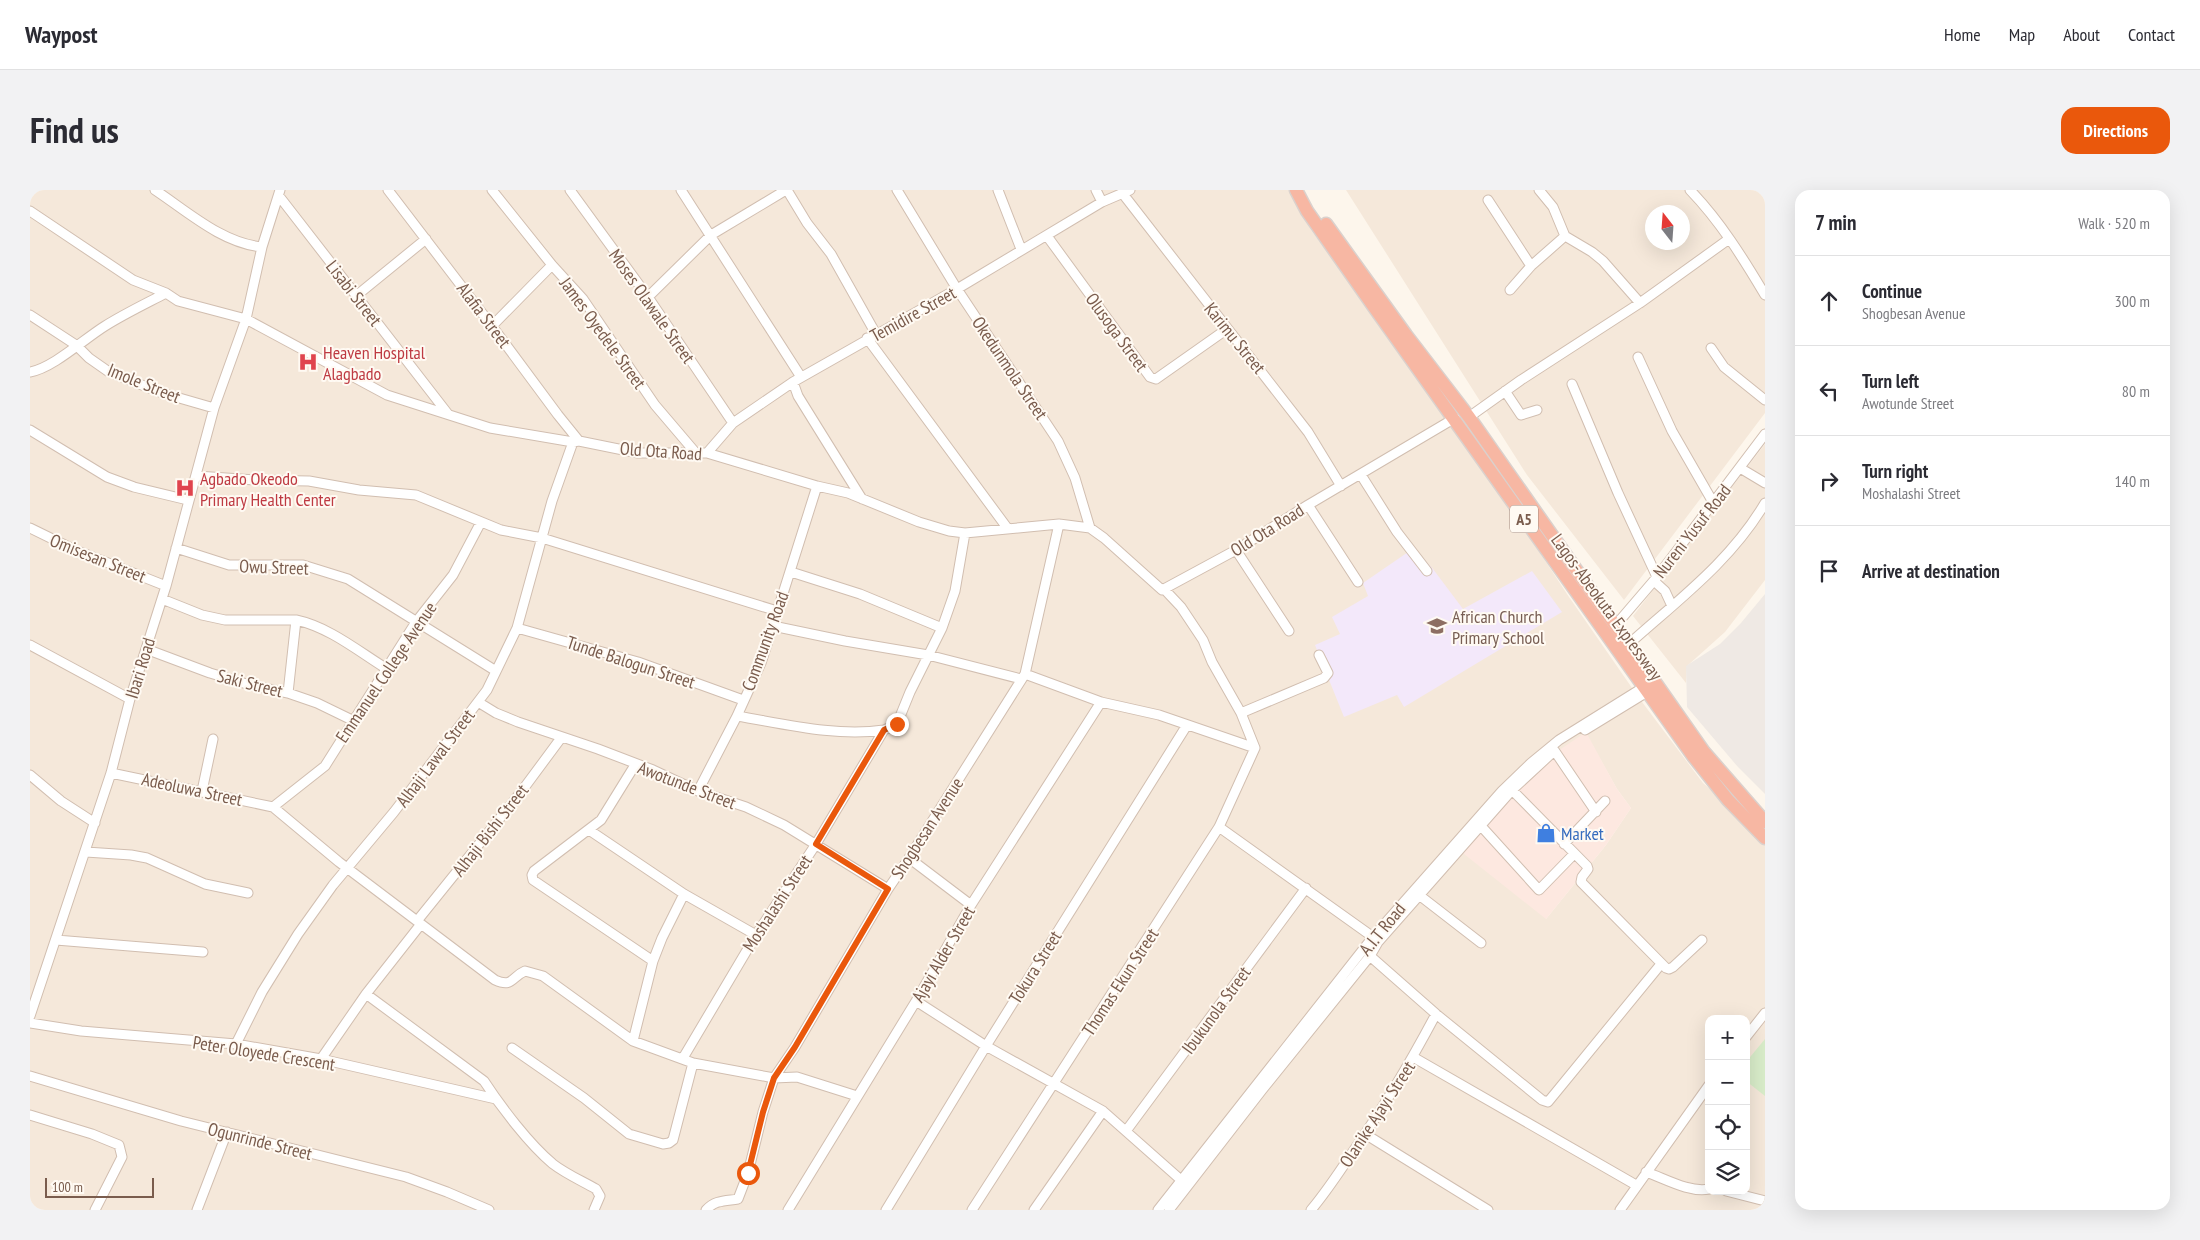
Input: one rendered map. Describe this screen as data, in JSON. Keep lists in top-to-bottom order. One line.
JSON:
{"streets":{"highway":["A5","Lagos-Abeokuta Expressway"],"street":["Lisabi Street","Moses Olawale Street","Temidire Street","Alafia Street","Olusoga Street","James Oyedele Street","Karimu Street","Okedunmola Street","Imole Street","Old Ota Road","Nureni Yusuf Road","Omisesan Street","Owu Street","Community Road","Tunde Balogun Street","Ibari Road","Emmanuel College Avenue","Saki Street","Alhaji Lawal Street","Awotunde Street","Adeoluwa Street","Shogbesan Avenue","Alhaji Bishi Street","Moshalashi Street","A.I.T Road","Ajayi Alder Street","Tokura Street","Thomas Ekun Street","Ibukunola Street","Peter Oloyede Crescent","Olanike Ajayi Street","Ogunrinde Street"]},"crossings":[["Lisabi Street","Old Ota Road"],["Lisabi Street","Ibari Road"],["Moses Olawale Street","Temidire Street"],["Temidire Street","Olusoga Street"],["Temidire Street","Karimu Street"],["Temidire Street","Okedunmola Street"],["Temidire Street","Old Ota Road"],["Alafia Street","Old Ota Road"],["Alafia Street","Alhaji Lawal Street"],["Olusoga Street","Karimu Street"],["James Oyedele Street","Old Ota Road"],["Karimu Street","Old Ota Road"],["Okedunmola Street","Old Ota Road"],["Imole Street","Ibari Road"],["Old Ota Road","Lagos-Abeokuta Expressway"],["Old Ota Road","Community Road"],["Old Ota Road","Ibari Road"],["Old Ota Road","Alhaji Lawal Street"],["Old Ota Road","Shogbesan Avenue"],["Old Ota Road","Moshalashi Street"],["Nureni Yusuf Road","Lagos-Abeokuta Expressway"],["Omisesan Street","Ibari Road"],["Owu Street","Ibari Road"],["Owu Street","Emmanuel College Avenue"],["Owu Street","Alhaji Lawal Street"],["Lagos-Abeokuta Expressway","A.I.T Road"],["Community Road","Tunde Balogun Street"],["Community Road","Awotunde Street"],["Tunde Balogun Street","Alhaji Lawal Street"],["Ibari Road","Saki Street"],["Ibari Road","Adeoluwa Street"],["Emmanuel College Avenue","Saki Street"],["Emmanuel College Avenue","Adeoluwa Street"],["Alhaji Lawal Street","Awotunde Street"],["Alhaji Lawal Street","Peter Oloyede Crescent"],["Awotunde Street","Shogbesan Avenue"],["Awotunde Street","Alhaji Bishi Street"],["Awotunde Street","Moshalashi Street"],["Alhaji Bishi Street","Peter Oloyede Crescent"]],"places":{"hospital":["Heaven Hospital Alagbado","Agbado Okeodo Primary Health Center"],"school or university":["African Church Primary School"],"shop":["Market"]},"scale_bar":"100 m","north":"top","page":{"header":"Waypost","nav":["Home","Map","About","Contact"],"title":"Find us","buttons":"Directions","heading":["7 min","Walk · 520 m"],"list":[["Continue","Shogbesan Avenue","300 m"],["Turn left","Awotunde Street","80 m"],["Turn right","Moshalashi Street","140 m"],"Arrive at destination"],"map_buttons":["+","−"],"scale":"100 m"}}
